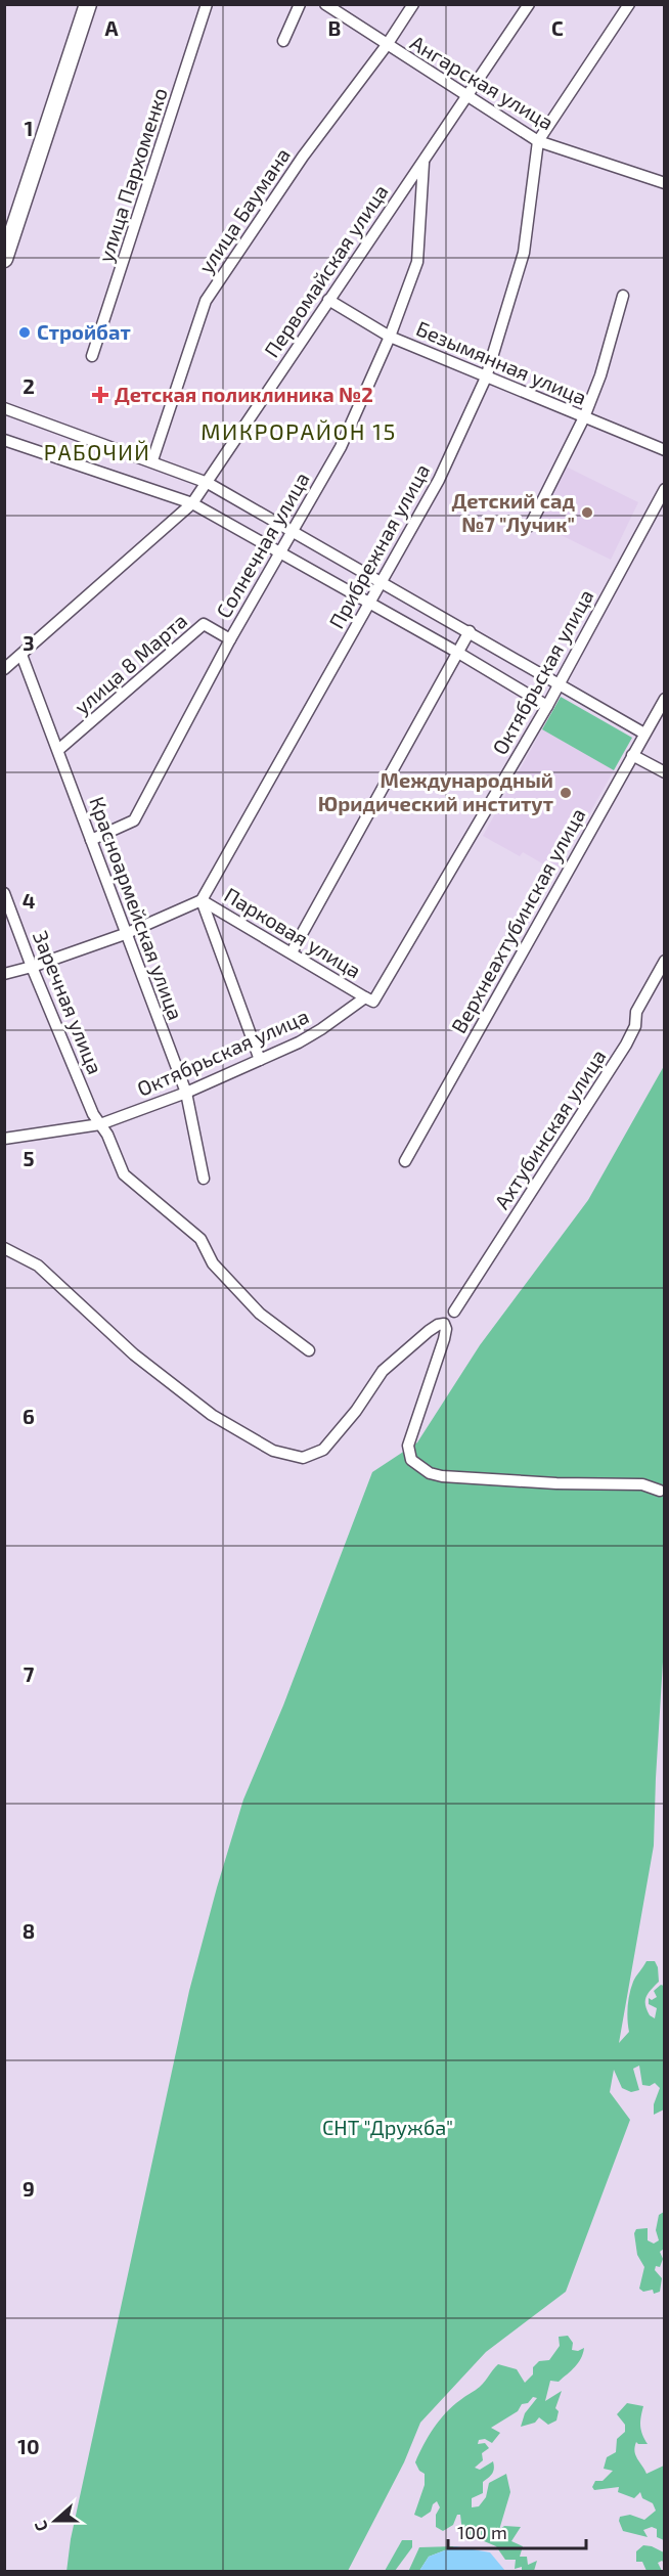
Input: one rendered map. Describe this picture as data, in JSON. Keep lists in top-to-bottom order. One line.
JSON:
{"streets":{"street":["Ангарская улица","улица Пархоменко","улица Баумана","Первомайская улица","Безымянная улица","Солнечная улица","Прибрежная улица","улица 8 Марта","Октябрьская улица","Красноармейская улица","Верхнеахтубинская улица","Парковая улица","Заречная улица","Ахтубинская улица"]},"crossings":[["Ангарская улица","улица Баумана"],["Ангарская улица","Первомайская улица"],["Ангарская улица","Прибрежная улица"],["Первомайская улица","Безымянная улица"],["Первомайская улица","Солнечная улица"],["Первомайская улица","Красноармейская улица"],["Безымянная улица","Солнечная улица"],["Безымянная улица","Прибрежная улица"],["Солнечная улица","улица 8 Марта"],["Солнечная улица","Красноармейская улица"],["Прибрежная улица","Парковая улица"],["улица 8 Марта","Красноармейская улица"],["Октябрьская улица","Красноармейская улица"],["Октябрьская улица","Парковая улица"],["Октябрьская улица","Заречная улица"]],"districts":["МИКРОРАЙОН 15","РАБОЧИЙ"],"parks":["СНТ \"Дружба\""],"places":{"other":["Стройбат","Детский сад №7 \"Лучик\"","Международный Юридический институт"],"health":["Детская поликлиника №2"]},"scale_bar":"100 m","north":"left","grid":{"columns":["A","B","C"],"rows":["1","2","3","4","5","6","7","8","9","10"]}}
